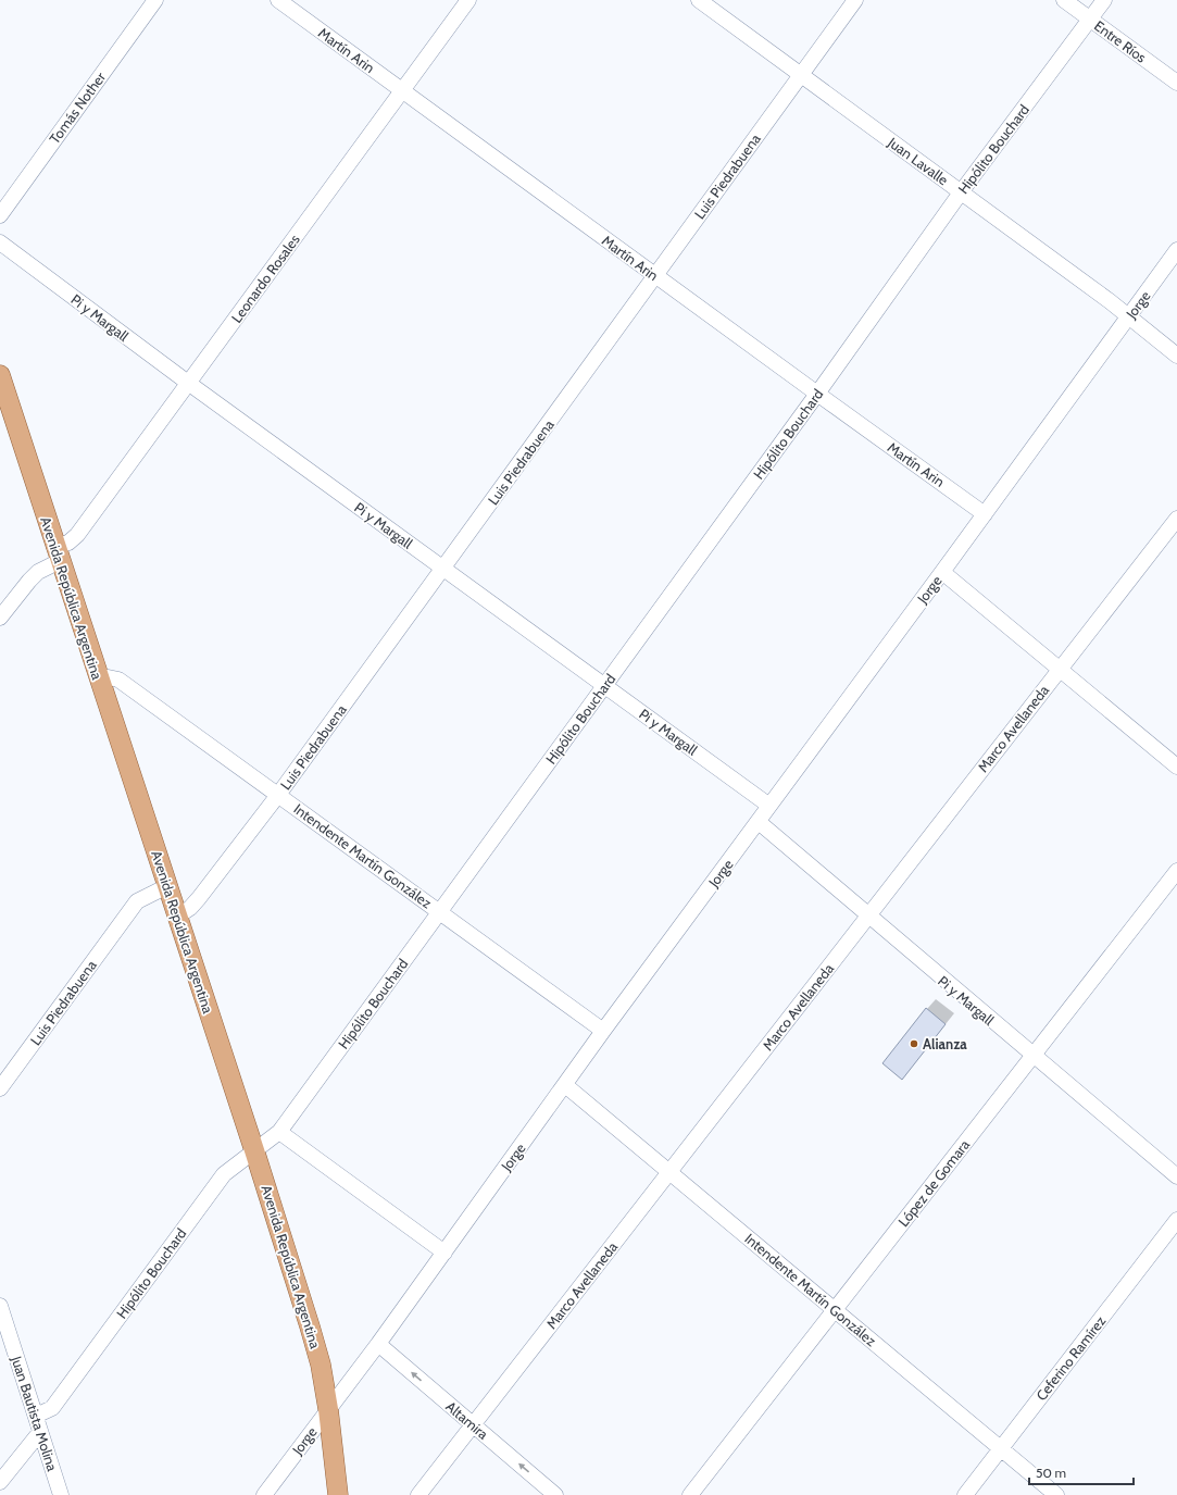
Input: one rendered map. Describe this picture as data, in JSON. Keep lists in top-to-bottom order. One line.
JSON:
{"streets":{"main road":["Avenida República Argentina"],"street":["Entre Ríos","Martín Arin","Tomás Nother","Hipólito Bouchard","Juan Lavalle","Luis Piedrabuena","Leonardo Rosales","Jorge","Pi y Margall","Marco Avellaneda","Intendente Martín González","López de Gomara","Ceferino Ramírez","Juan Bautista Molina","Altamira"]},"crossings":[["Entre Ríos","Hipólito Bouchard"],["Martín Arin","Hipólito Bouchard"],["Martín Arin","Luis Piedrabuena"],["Martín Arin","Leonardo Rosales"],["Martín Arin","Jorge"],["Hipólito Bouchard","Juan Lavalle"],["Hipólito Bouchard","Pi y Margall"],["Hipólito Bouchard","Avenida República Argentina"],["Hipólito Bouchard","Intendente Martín González"],["Hipólito Bouchard","Juan Bautista Molina"],["Juan Lavalle","Luis Piedrabuena"],["Juan Lavalle","Jorge"],["Luis Piedrabuena","Pi y Margall"],["Luis Piedrabuena","Avenida República Argentina"],["Luis Piedrabuena","Intendente Martín González"],["Leonardo Rosales","Pi y Margall"],["Leonardo Rosales","Avenida República Argentina"],["Jorge","Pi y Margall"],["Jorge","Avenida República Argentina"],["Jorge","Intendente Martín González"],["Jorge","Altamira"],["Pi y Margall","Marco Avellaneda"],["Pi y Margall","López de Gomara"],["Avenida República Argentina","Intendente Martín González"],["Marco Avellaneda","Intendente Martín González"],["Marco Avellaneda","Altamira"],["Intendente Martín González","López de Gomara"],["Intendente Martín González","Ceferino Ramírez"]],"one_way":["Altamira"],"places":["Alianza"],"scale_bar":"50 m"}
